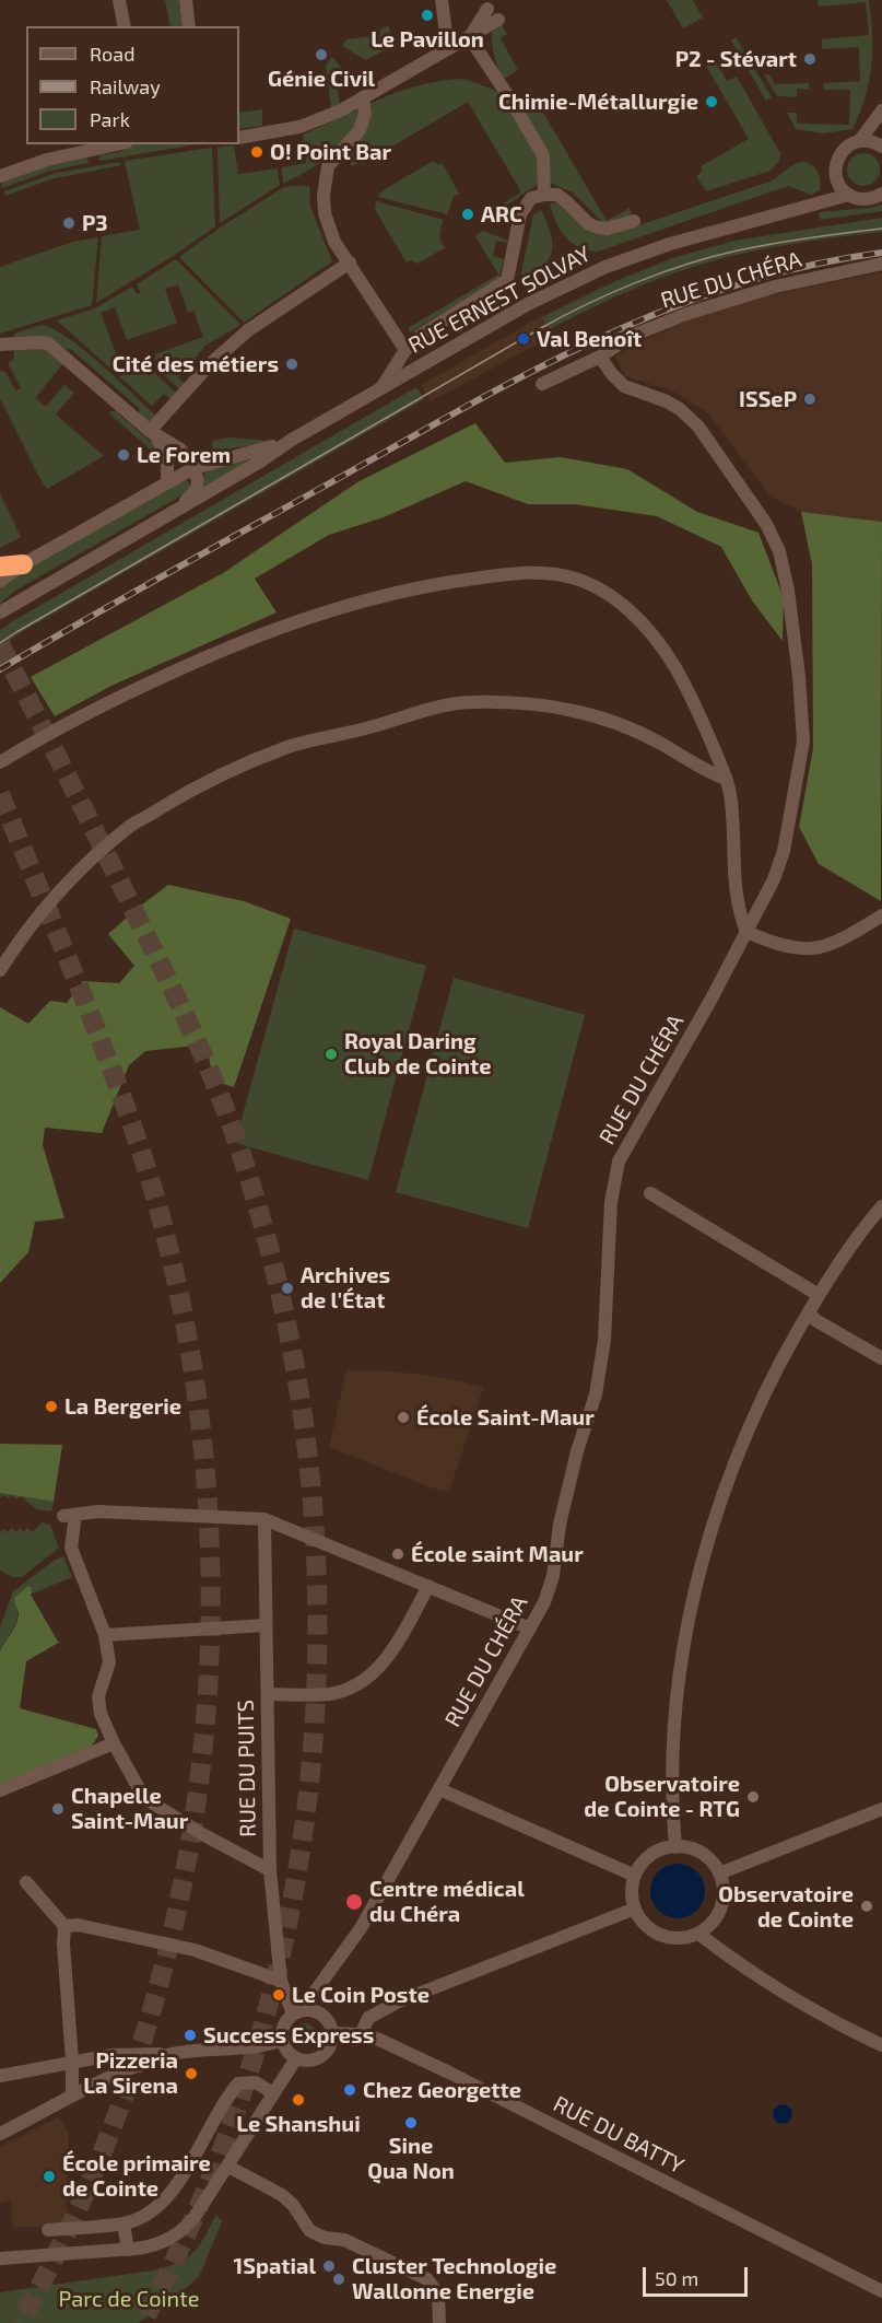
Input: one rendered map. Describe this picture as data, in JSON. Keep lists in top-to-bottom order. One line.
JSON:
{"streets":{"street":["RUE DU CHÉRA","RUE ERNEST SOLVAY","RUE DU PUITS","RUE DU BATTY"]},"crossings":[["RUE DU CHÉRA","RUE DU PUITS"],["RUE DU CHÉRA","RUE DU BATTY"],["RUE DU PUITS","RUE DU BATTY"]],"parks":["Parc de Cointe"],"places":["Le Pavillon","Génie Civil","P2 - Stévart","Chimie-Métallurgie","O! Point Bar","ARC","P3","Val Benoît","Cité des métiers","ISSeP","Le Forem","Royal Daring Club de Cointe","Archives de l'État","La Bergerie","École Saint-Maur","École saint Maur","Observatoire de Cointe - RTG","Chapelle Saint-Maur","Centre médical du Chéra","Observatoire de Cointe","Le Coin Poste","Success Express","Pizzeria La Sirena","Chez Georgette","Le Shanshui","Sine Qua Non","École primaire de Cointe","1Spatial","Cluster Technologie Wallonne Energie"],"legend":["Road","Railway","Park"],"scale_bar":"50 m"}
